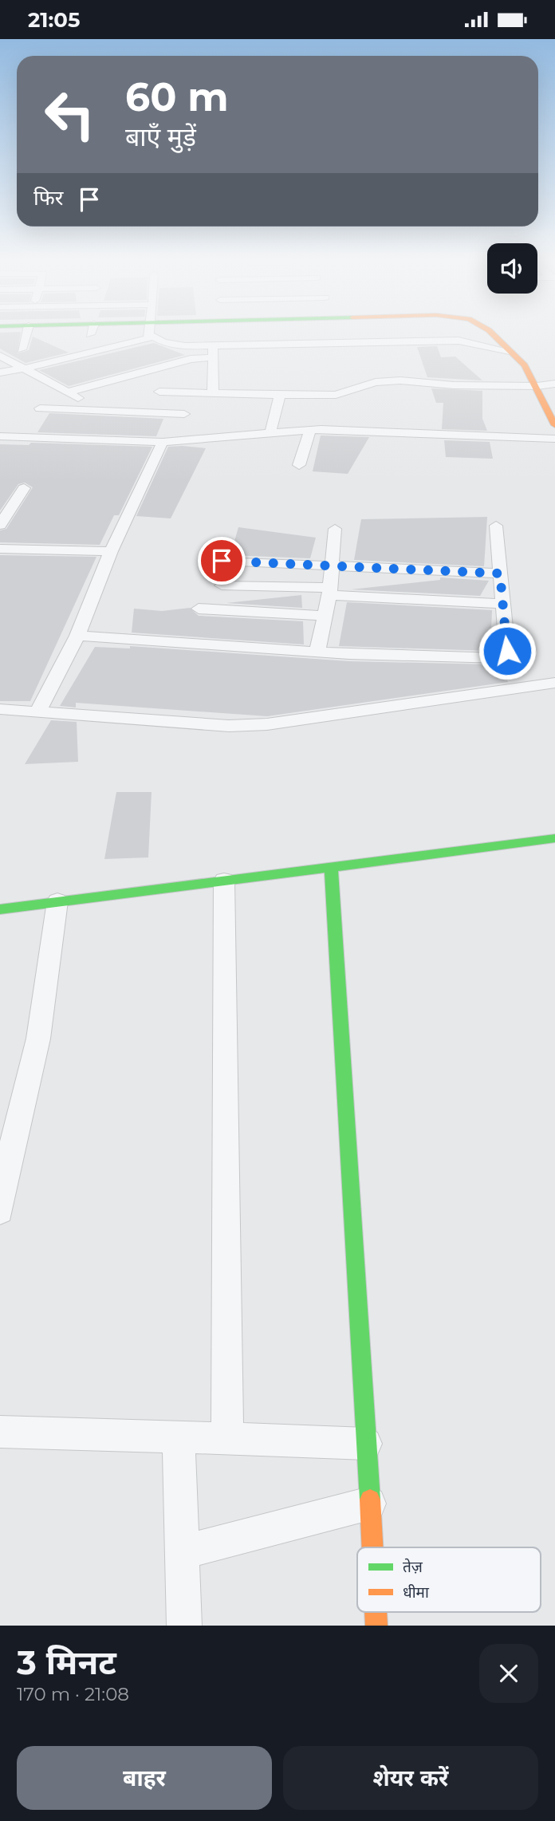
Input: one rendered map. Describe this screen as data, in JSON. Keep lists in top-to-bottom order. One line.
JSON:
{"legend":["तेज़","धीमा"],"page":{"status":"21:05","turn":["60 m","बाएँ मुड़ें"],"then":"फिर","heading":["3 मिनट","170 m · 21:08"],"buttons":["बाहर","शेयर करें"]}}
